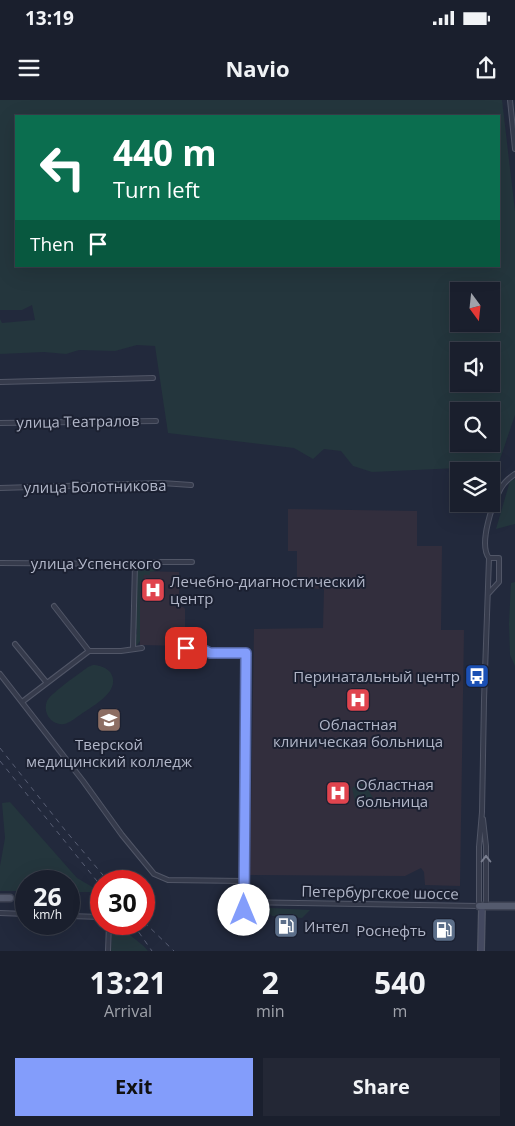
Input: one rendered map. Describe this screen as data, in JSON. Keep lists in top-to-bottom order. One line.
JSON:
{"streets":{"main road":["Петербургское шоссе"],"street":["улица Театралов","улица Болотникова","улица Успенского"]},"places":{"hospital":["Лечебно-диагностический центр","Областная клиническая больница","Областная больница"],"bus stop":["Перинатальный центр"],"school or university":["Тверской медицинский колледж"],"fuel station":["Интел","Роснефть"]},"north":"bottom","page":{"status":"13:19","header":"Navio","turn":["440 m","Turn left"],"then":"Then","speed":"26 km/h","limit":"30","eta":["13:21","Arrival","2","min","540","m"],"buttons":["Exit","Share"]}}
